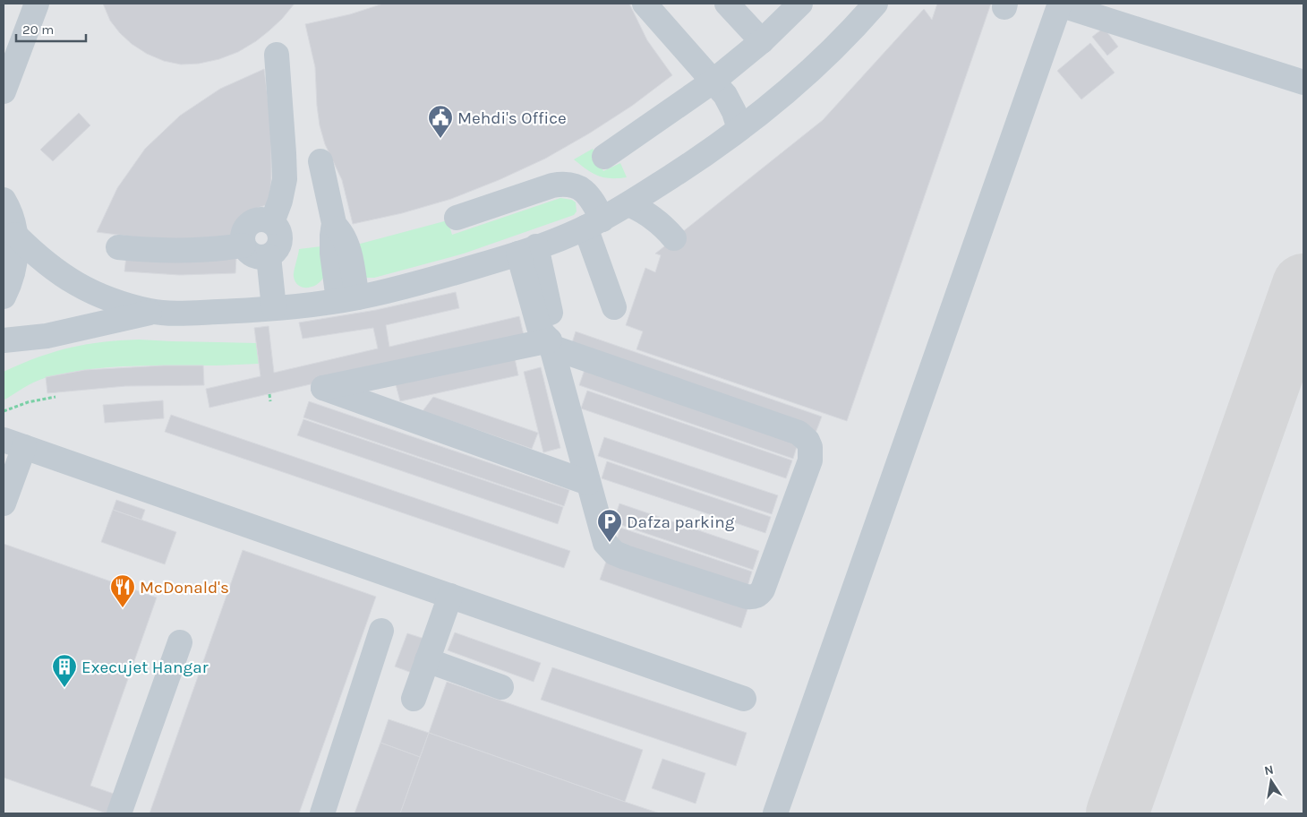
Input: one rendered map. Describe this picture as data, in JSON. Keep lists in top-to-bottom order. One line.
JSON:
{"places":{"public building":["Mehdi's Office"],"parking":["Dafza parking"],"restaurant":["McDonald's"],"building":["Execujet Hangar"]},"scale_bar":"20 m","north":"top"}
